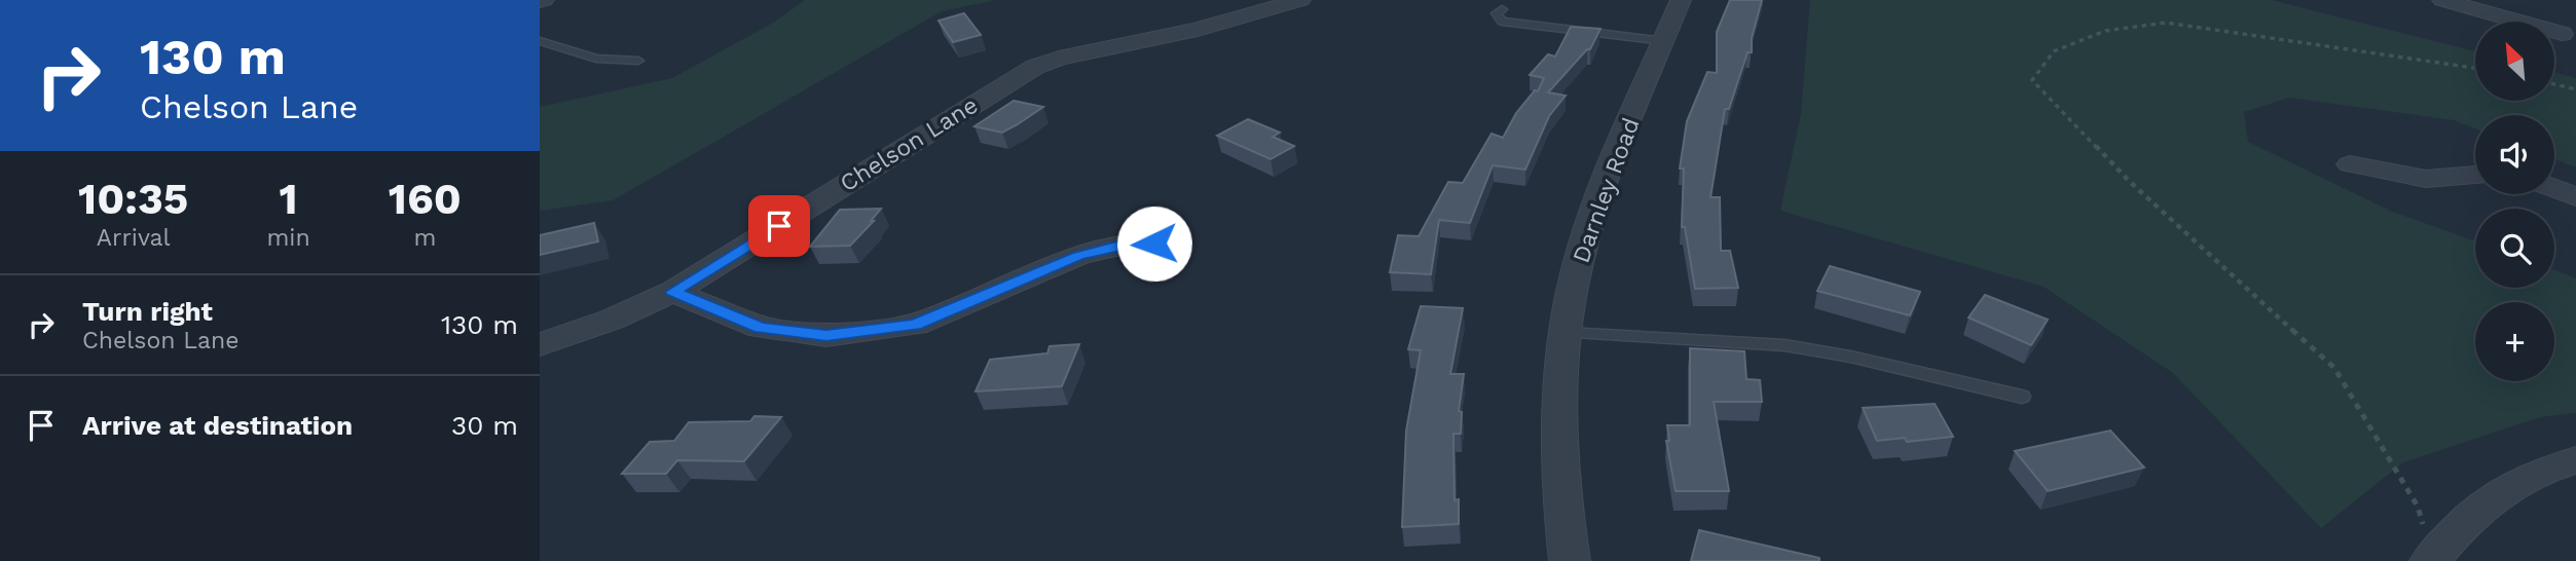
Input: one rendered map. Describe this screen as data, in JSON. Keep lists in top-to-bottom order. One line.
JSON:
{"streets":{"street":["Chelson Lane","Darnley Road"]},"north":"top left","page":{"turn":["130 m","Chelson Lane"],"map_buttons":"+","eta":["10:35","Arrival","1","min","160","m"],"list":[{"name":"Turn right","note":"Chelson Lane","value":"130 m"},{"name":"Arrive at destination","value":"30 m"}]}}
